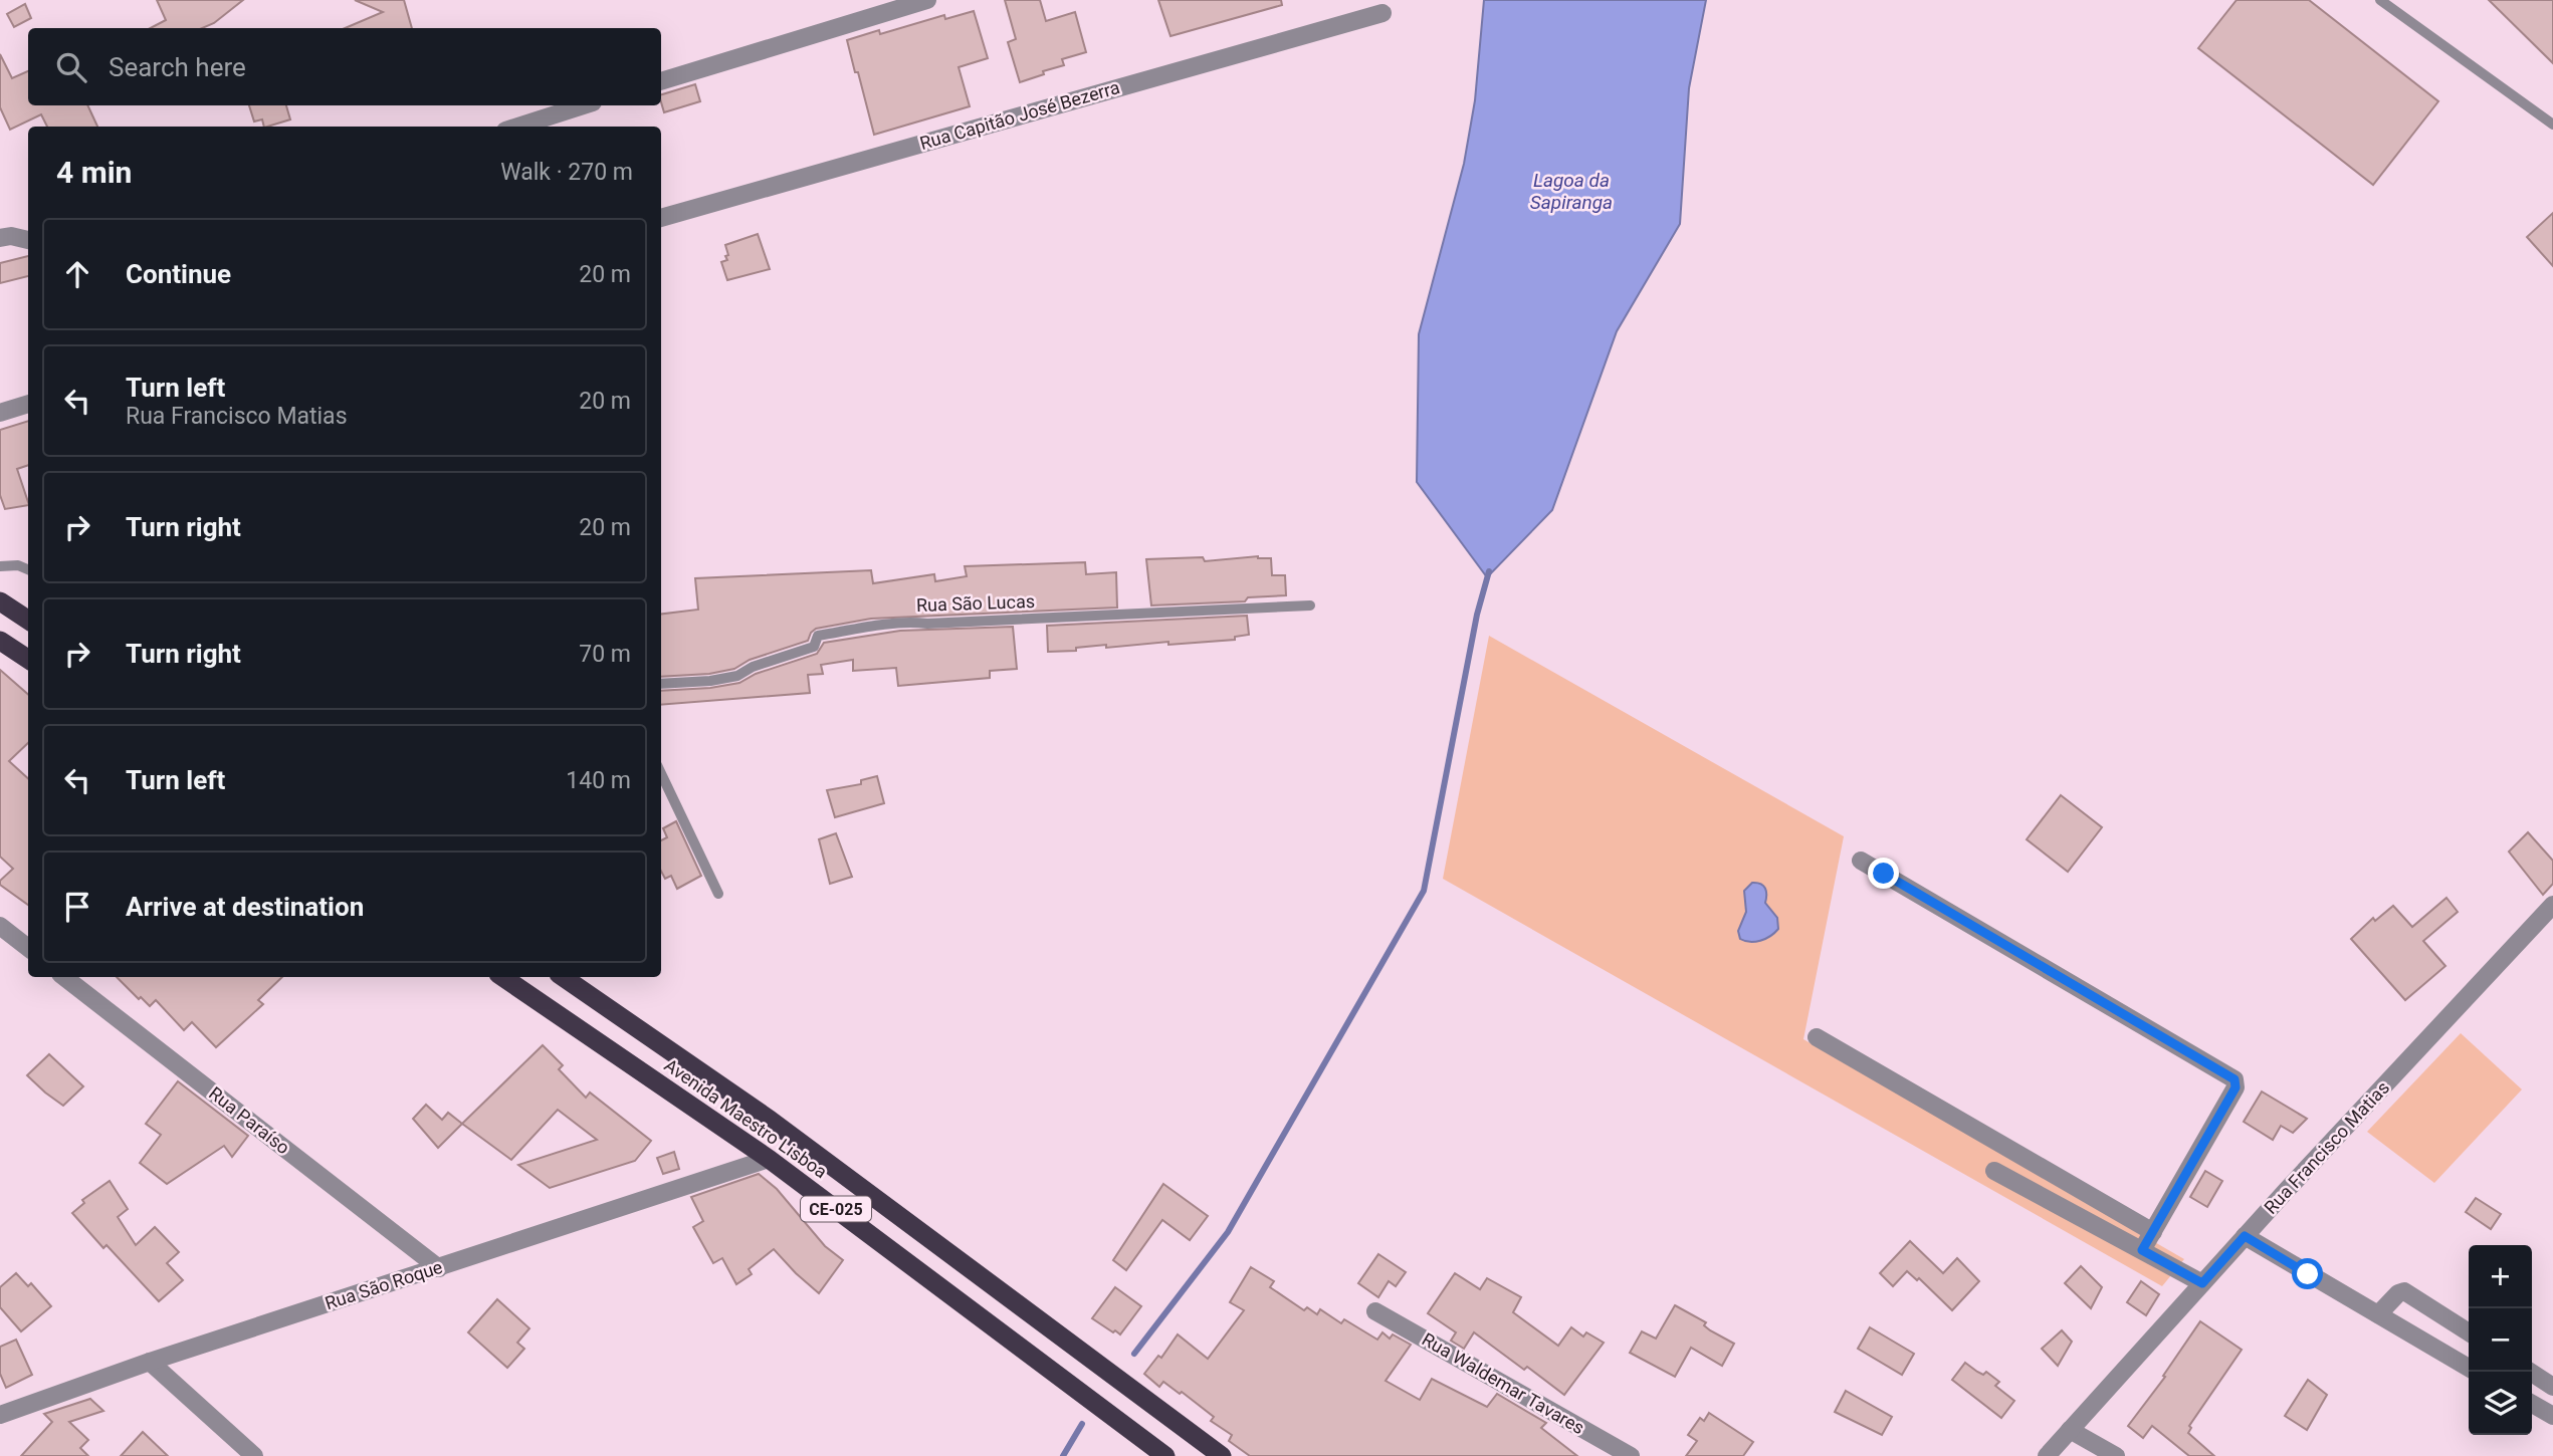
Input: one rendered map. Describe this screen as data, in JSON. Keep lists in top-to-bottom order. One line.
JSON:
{"streets":{"highway":["Avenida Maestro Lisboa","CE-025"],"street":["Rua Capitão José Bezerra","Rua Paraíso","Rua Francisco Matias","Rua São Roque","Rua Waldemar Tavares"],"lane":["Rua São Lucas"]},"crossings":[["Avenida Maestro Lisboa","Rua São Roque"],["Rua Paraíso","Rua São Roque"]],"water":["Lagoa da Sapiranga"],"page":{"search":"Search here","heading":["4 min","Walk · 270 m"],"list":[["Continue","20 m"],["Turn left","Rua Francisco Matias","20 m"],["Turn right","20 m"],["Turn right","70 m"],["Turn left","140 m"],"Arrive at destination"],"map_buttons":["+","−"]}}
